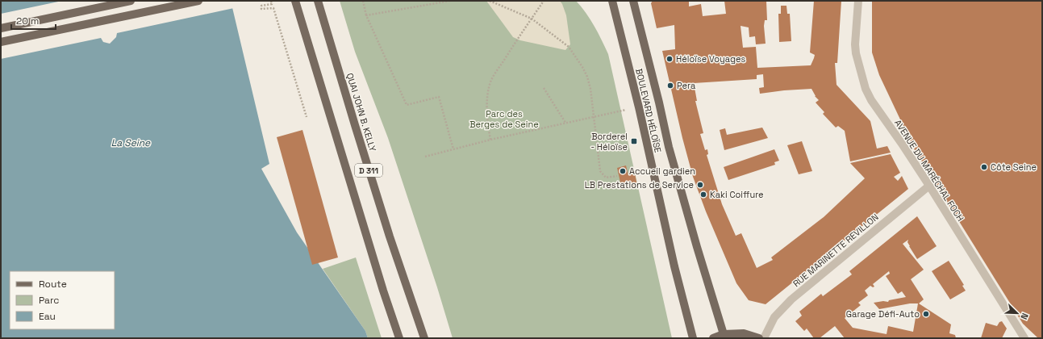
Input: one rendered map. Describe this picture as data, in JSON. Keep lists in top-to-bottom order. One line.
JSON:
{"streets":{"main road":["BOULEVARD HÉLOÏSE","QUAI JOHN B. KELLY","D 311"],"street":["AVENUE DU MARÉCHAL FOCH","RUE MARINETTE REVILLON"]},"crossings":[["AVENUE DU MARÉCHAL FOCH","RUE MARINETTE REVILLON"]],"water":["La Seine"],"parks":["Parc des Berges de Seine"],"places":{"other":["Héloïse Voyages","Pera","Côte Seine","Accueil gardien","LB Prestations de Service","Kaki Coiffure","Garage Défi-Auto"],"transit":["Borderel - Héloïse"]},"legend":["Route","Parc","Eau"],"scale_bar":"20 m","north":"bottom right"}
